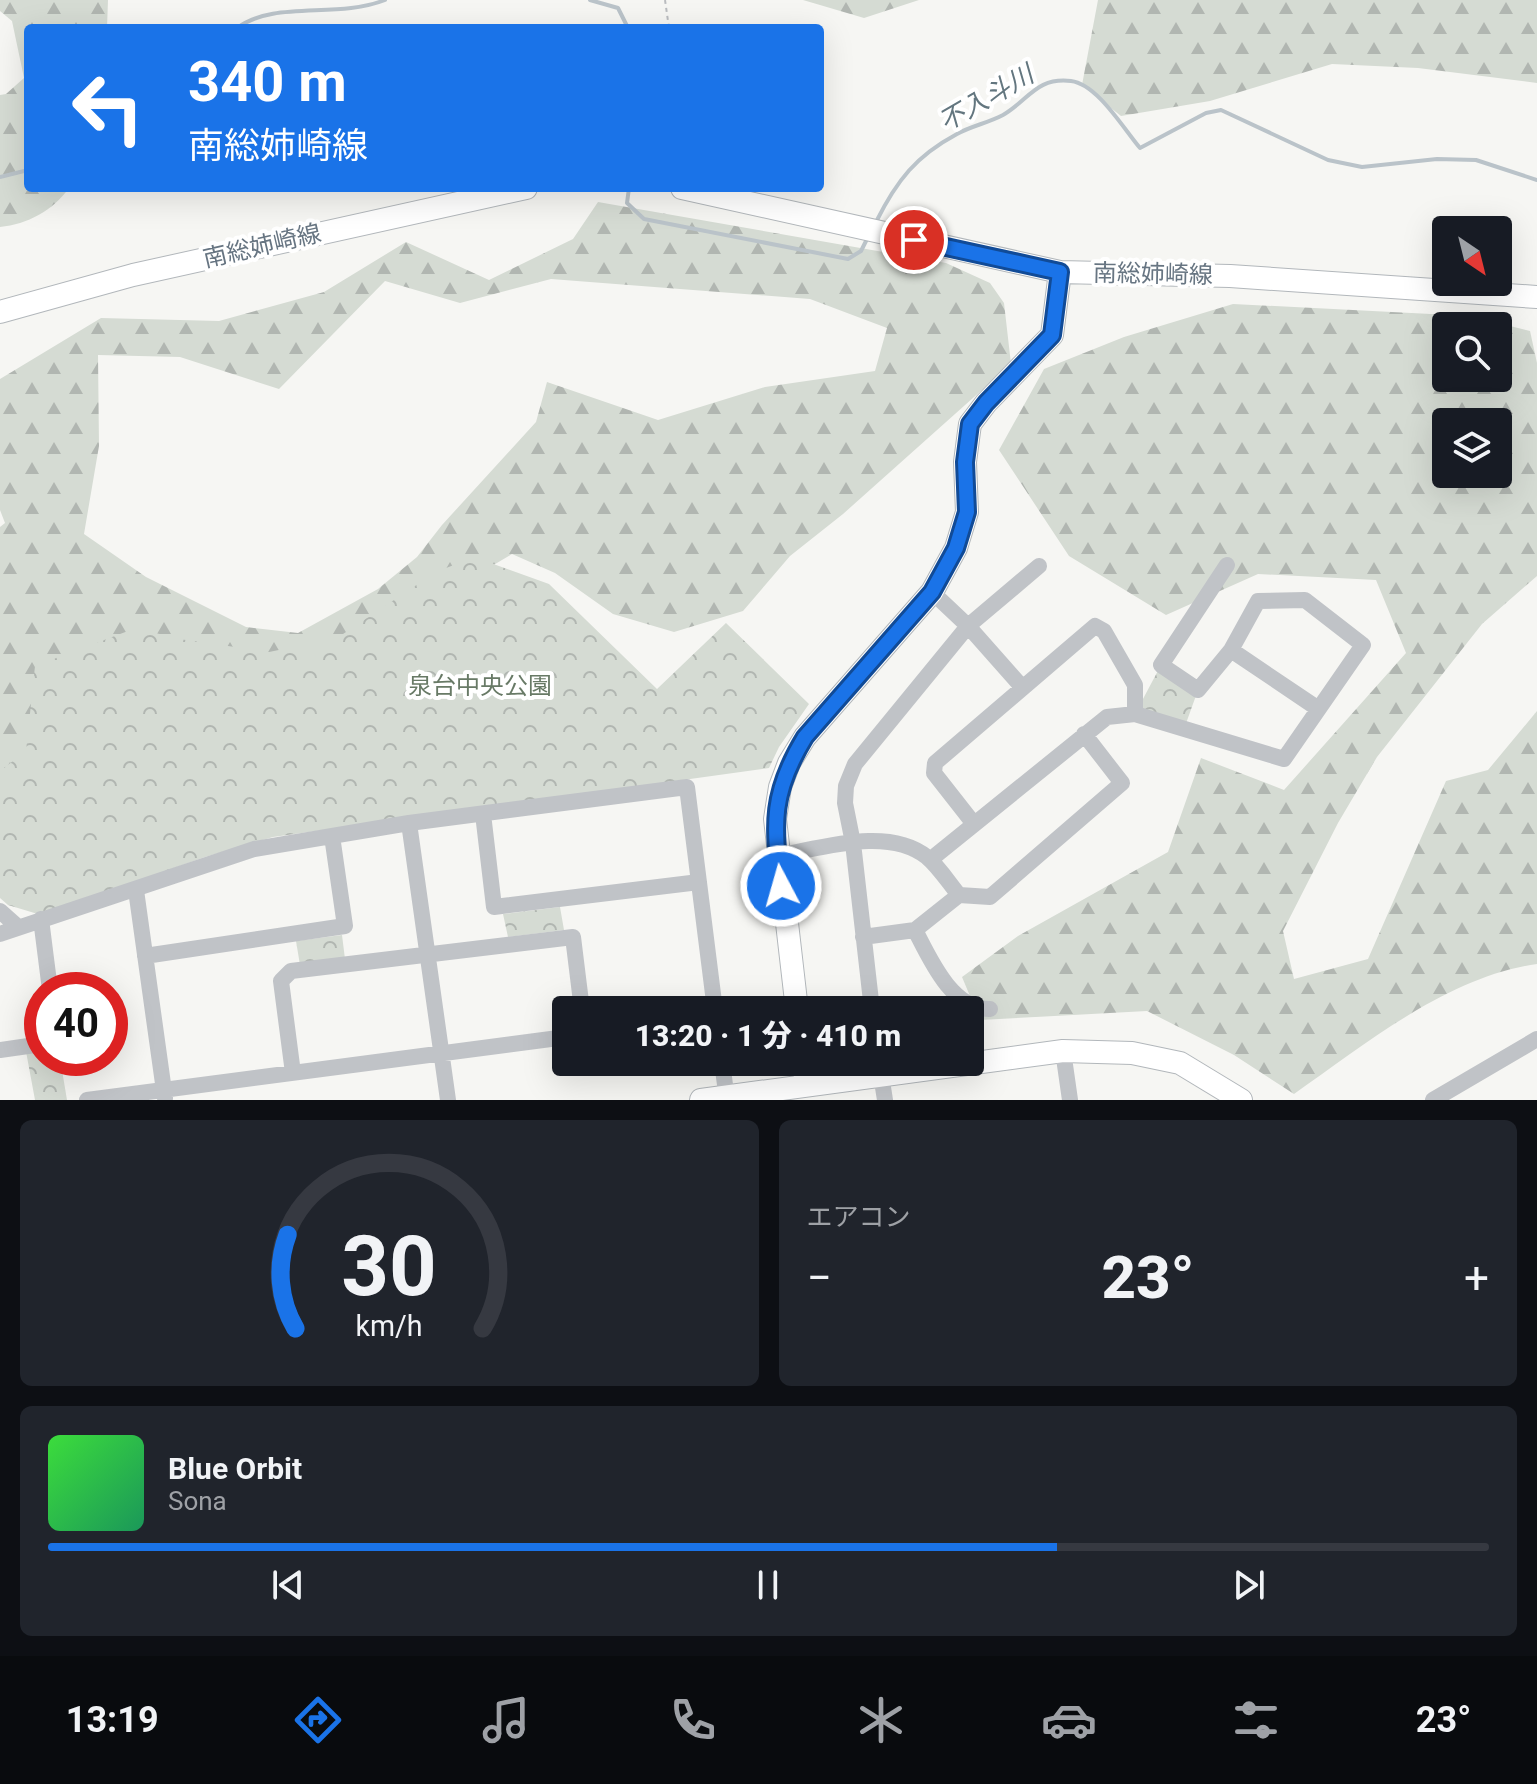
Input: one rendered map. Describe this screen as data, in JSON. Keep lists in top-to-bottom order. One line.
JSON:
{"streets":{"main road":["南総姉崎線"]},"water":["不入斗川"],"parks":["泉台中央公園"],"north":"bottom right","page":{"turn":["340 m","南総姉崎線"],"limit":"40","trip":"13:20 · 1 分 · 410 m","tile":"エアコン","heat":["−","23°","+"],"song":["Blue Orbit","Sona"],"tabs":["13:19","23°"],"gauge":["30","km/h"]}}
